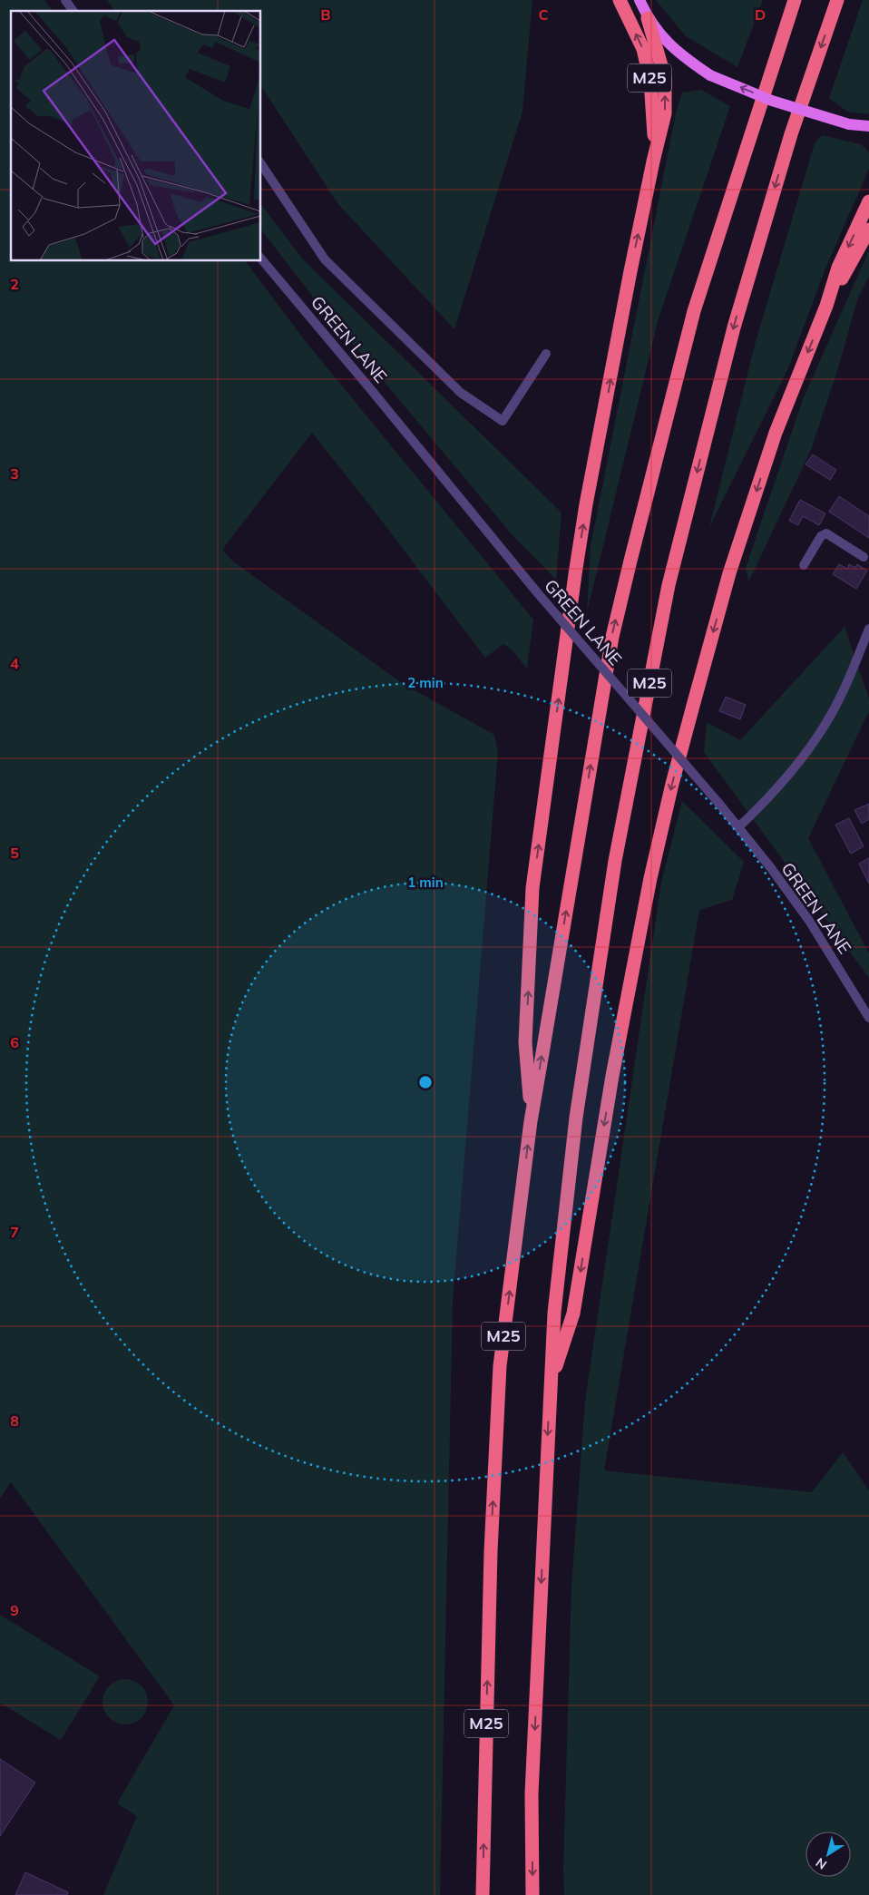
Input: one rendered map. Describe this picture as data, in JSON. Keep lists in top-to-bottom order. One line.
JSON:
{"streets":{"highway":["M25"],"street":["GREEN LANE"]},"north":"bottom left","grid":{"columns":["B","C","D"],"rows":["2","3","4","5","6","7","8","9"]},"rings":["2 min","1 min"]}
